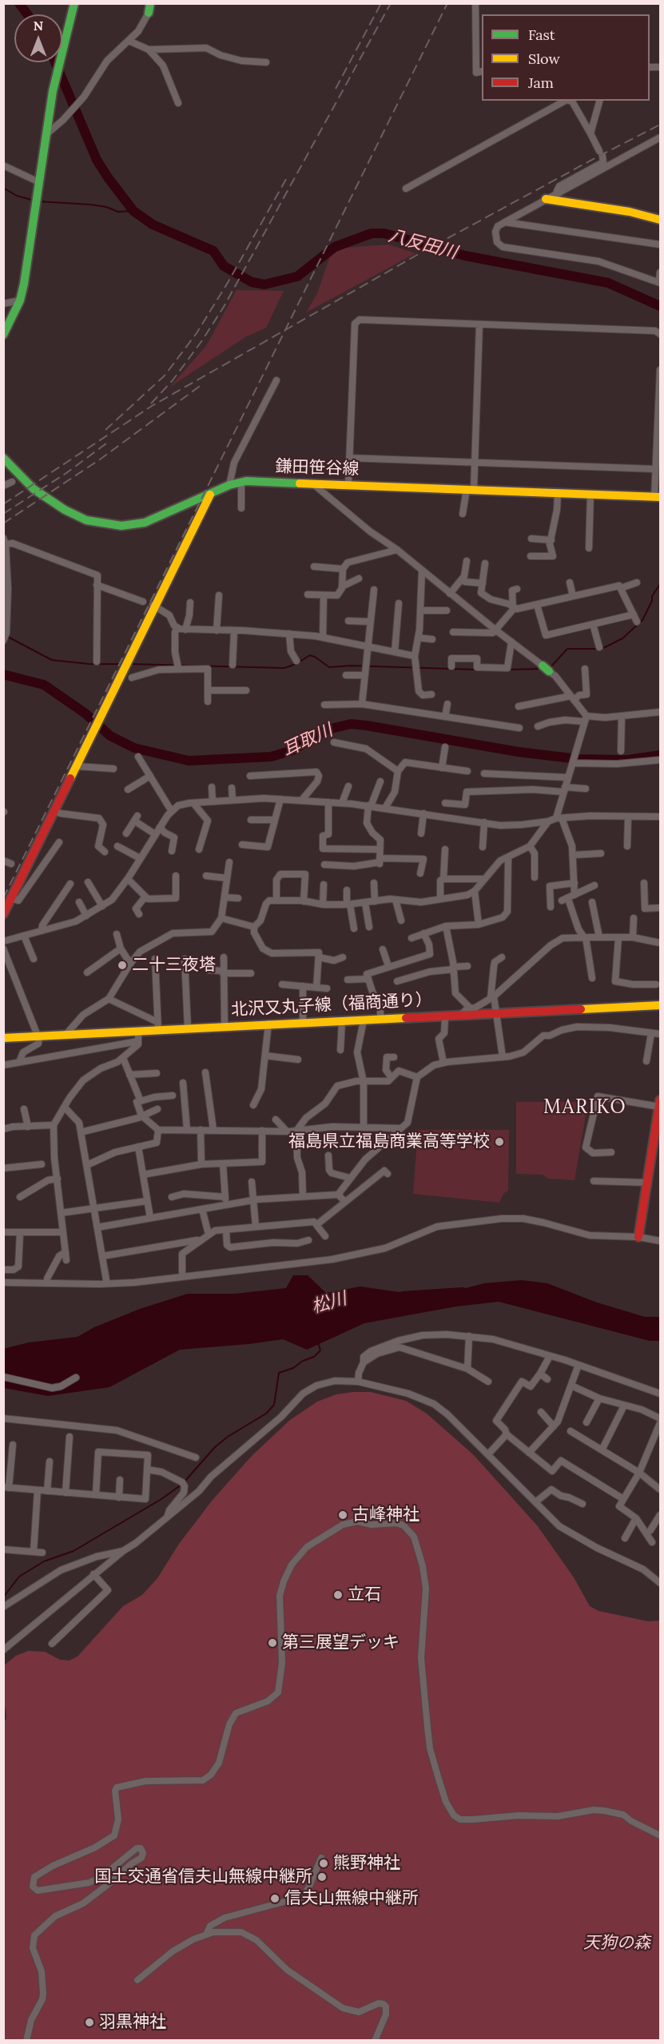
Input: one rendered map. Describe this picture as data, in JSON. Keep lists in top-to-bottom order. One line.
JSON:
{"streets":{"street":["鎌田笹谷線","北沢又丸子線（福商通り）"]},"districts":["MARIKO"],"water":["八反田川","耳取川","松川"],"parks":["天狗の森"],"places":["二十三夜塔","福島県立福島商業高等学校","古峰神社","立石","第三展望デッキ","熊野神社","国土交通省信夫山無線中継所","信夫山無線中継所","羽黒神社"],"legend":["Fast","Slow","Jam"],"north":"top"}
